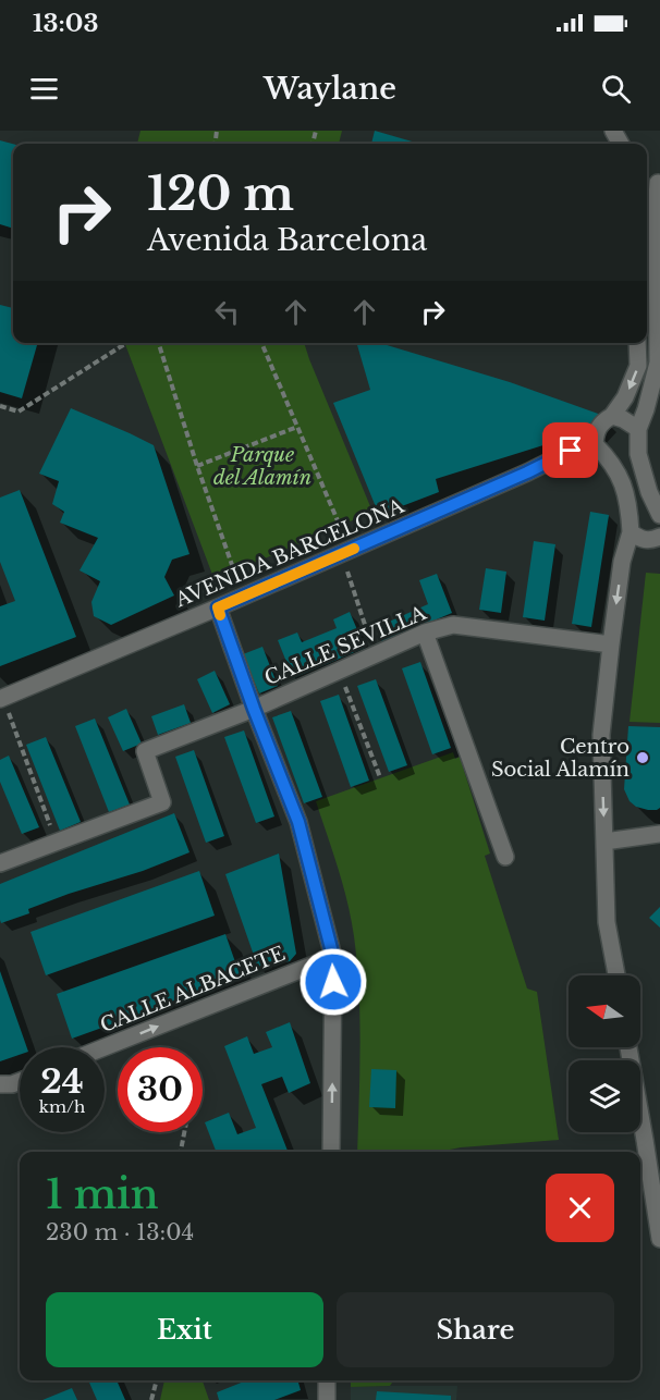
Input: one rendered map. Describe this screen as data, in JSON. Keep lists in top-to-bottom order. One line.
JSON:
{"streets":{"street":["AVENIDA BARCELONA","CALLE SEVILLA","CALLE ALBACETE"]},"crossings":[["AVENIDA BARCELONA","CALLE SEVILLA"],["CALLE SEVILLA","CALLE ALBACETE"]],"one_way":["CALLE ALBACETE"],"parks":["Parque del Alamín"],"places":["Centro Social Alamín"],"north":"left","page":{"status":"13:03","header":"Waylane","turn":["120 m","Avenida Barcelona"],"speed":"24 km/h","limit":"30","heading":["1 min","230 m · 13:04"],"buttons":["Exit","Share"]}}
